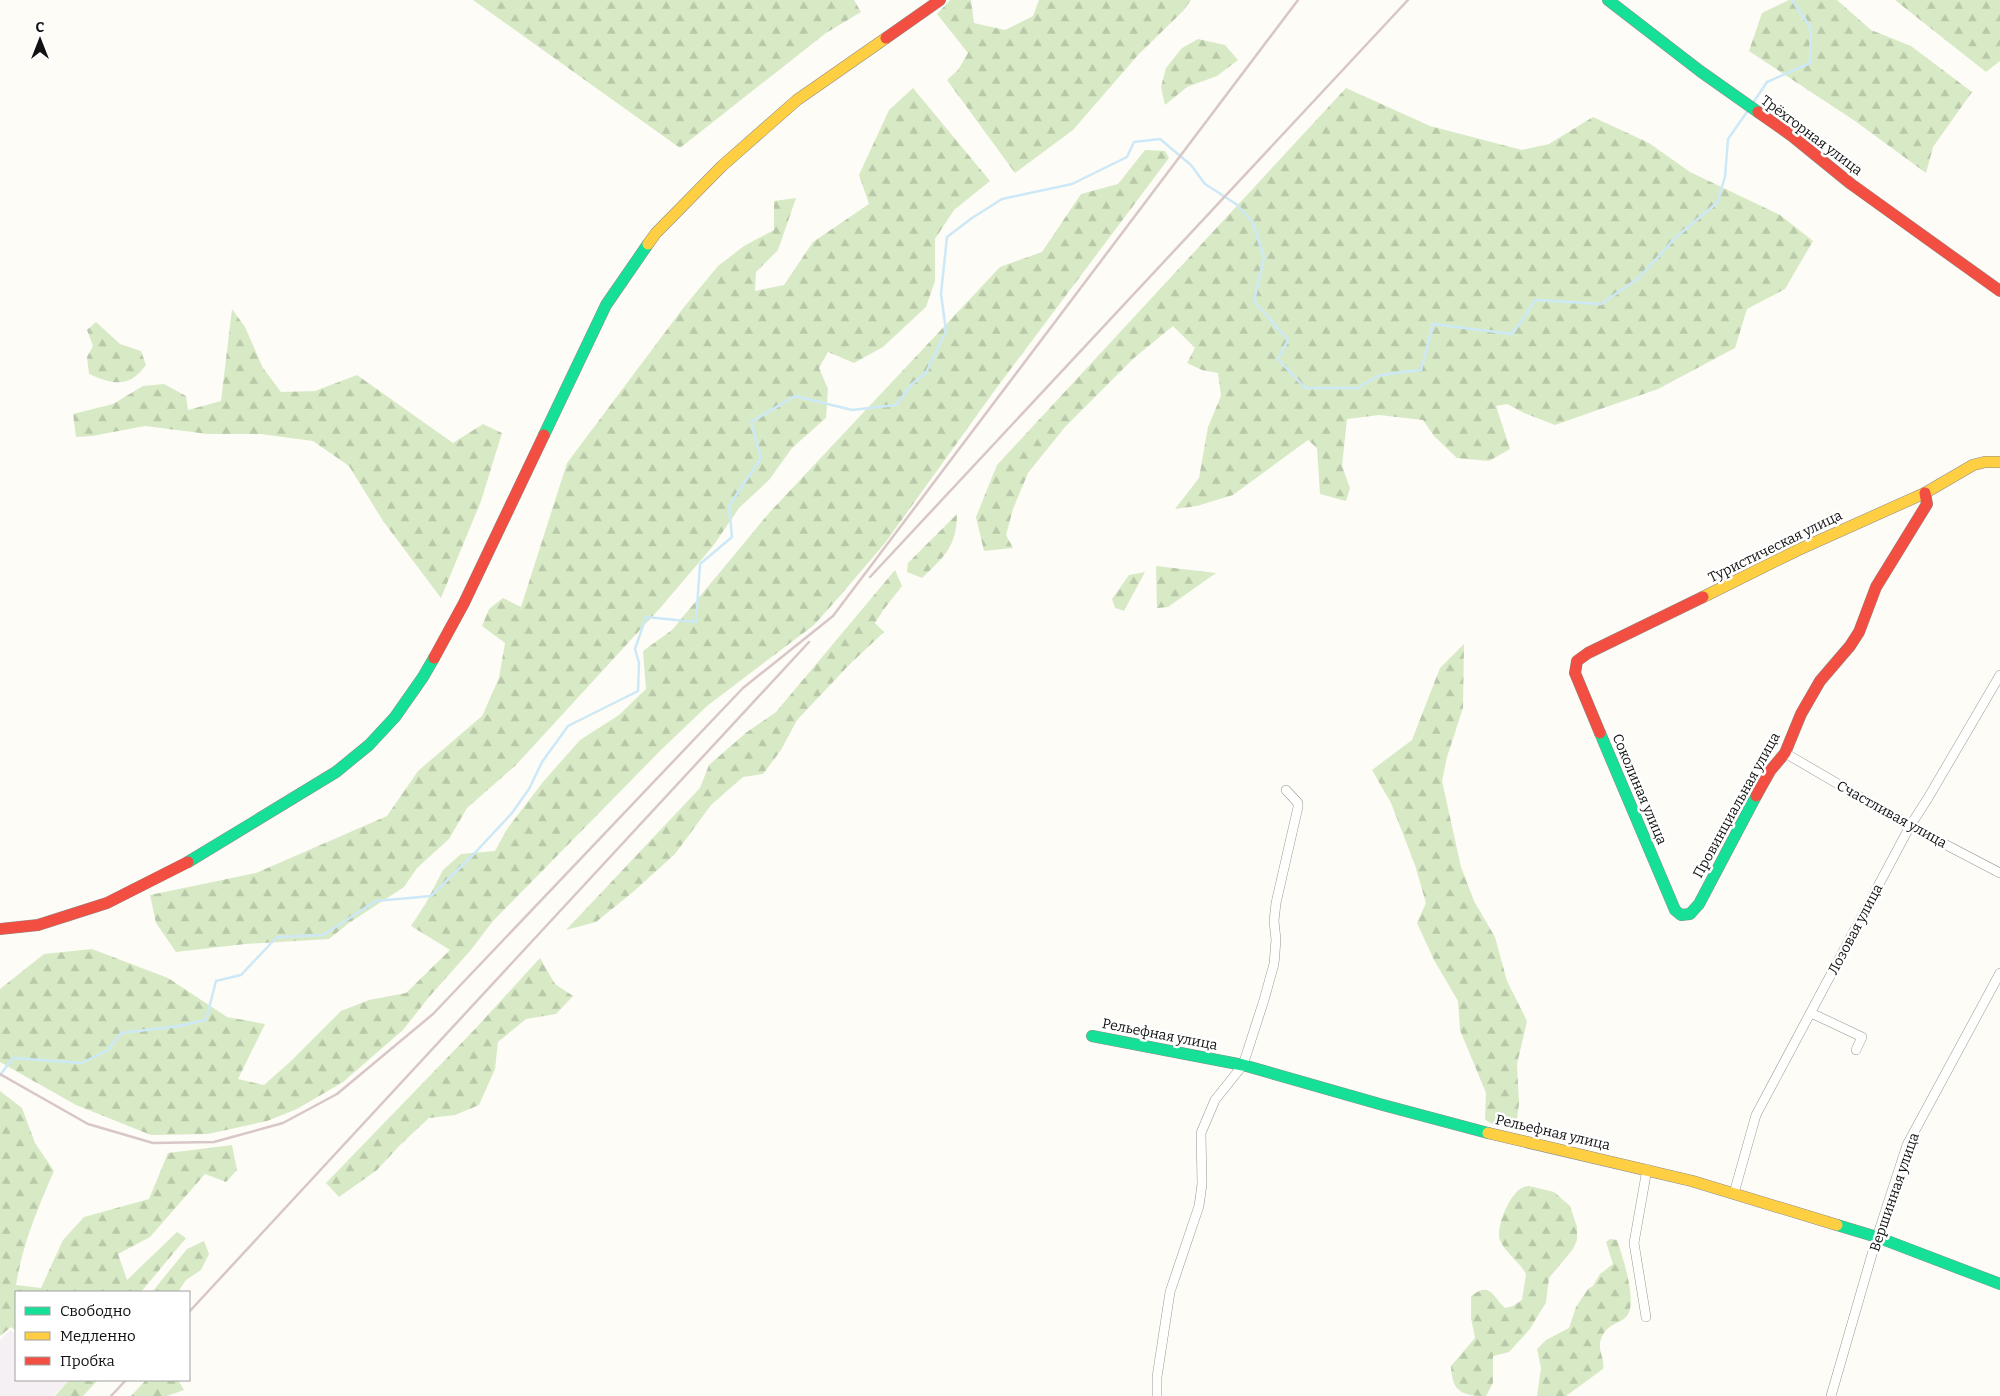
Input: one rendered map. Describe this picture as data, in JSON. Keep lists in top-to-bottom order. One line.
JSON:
{"streets":{"main road":["Трёхгорная улица","Туристическая улица","Соколиная улица","Провинциальная улица","Рельефная улица"],"street":["Счастливая улица","Лозовая улица","Вершинная улица"]},"crossings":[["Туристическая улица","Соколиная улица"],["Туристическая улица","Провинциальная улица"],["Соколиная улица","Провинциальная улица"],["Провинциальная улица","Счастливая улица"],["Счастливая улица","Лозовая улица"],["Лозовая улица","Рельефная улица"],["Рельефная улица","Вершинная улица"]],"legend":["Свободно","Медленно","Пробка"],"north":"top"}
